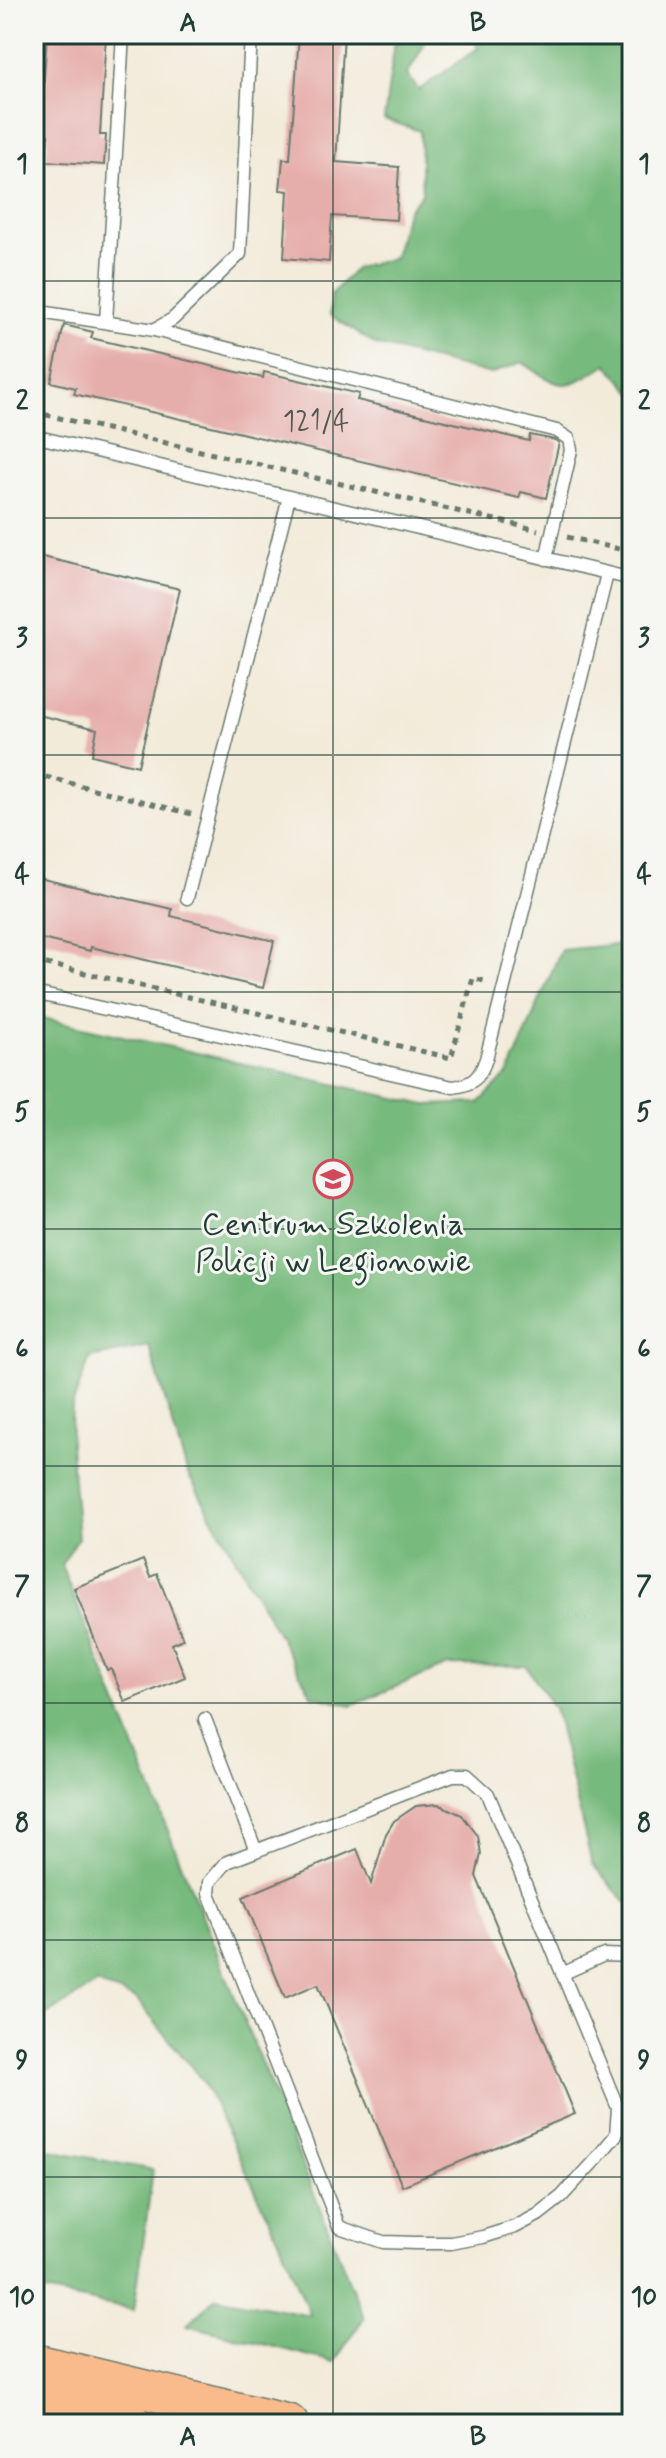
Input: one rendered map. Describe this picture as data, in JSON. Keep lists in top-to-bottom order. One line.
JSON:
{"places":{"school or university":["Centrum Szkolenia Policji w Legionowie"]},"house_numbers":["121/4"],"grid":{"columns":["A","B"],"rows":["1","2","3","4","5","6","7","8","9","10"]}}
